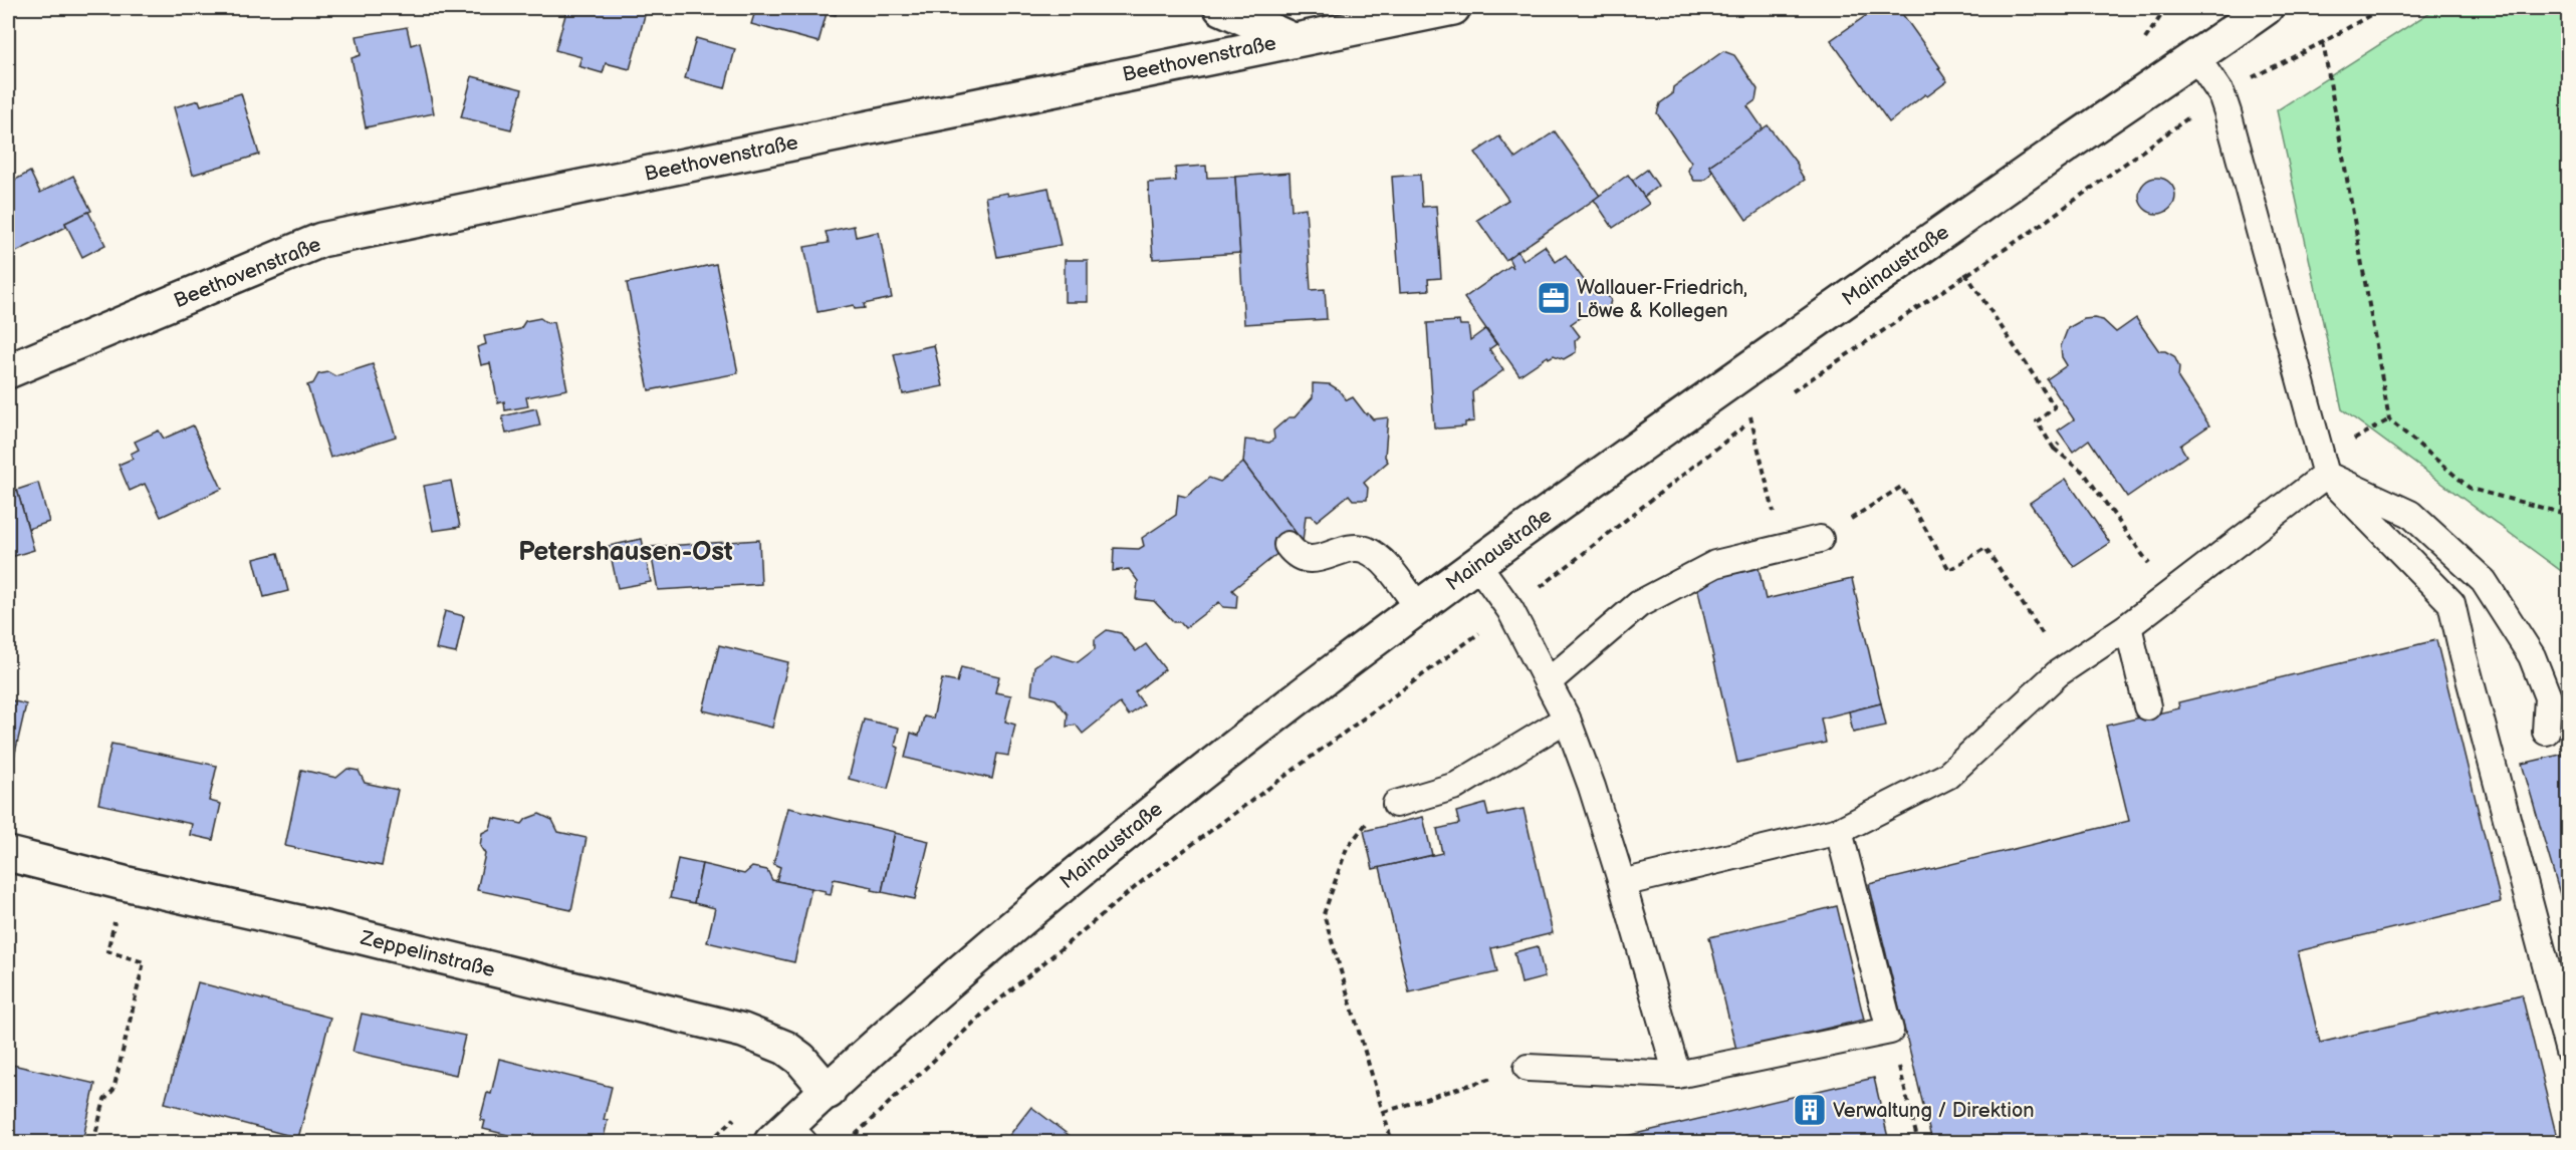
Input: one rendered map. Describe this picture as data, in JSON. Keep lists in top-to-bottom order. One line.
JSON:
{"streets":{"street":["Beethovenstraße","Mainaustraße","Zeppelinstraße"]},"crossings":[["Mainaustraße","Zeppelinstraße"]],"districts":["Petershausen-Ost"],"places":{"office":["Wallauer-Friedrich, Löwe & Kollegen"],"building":["Verwaltung / Direktion"]}}
